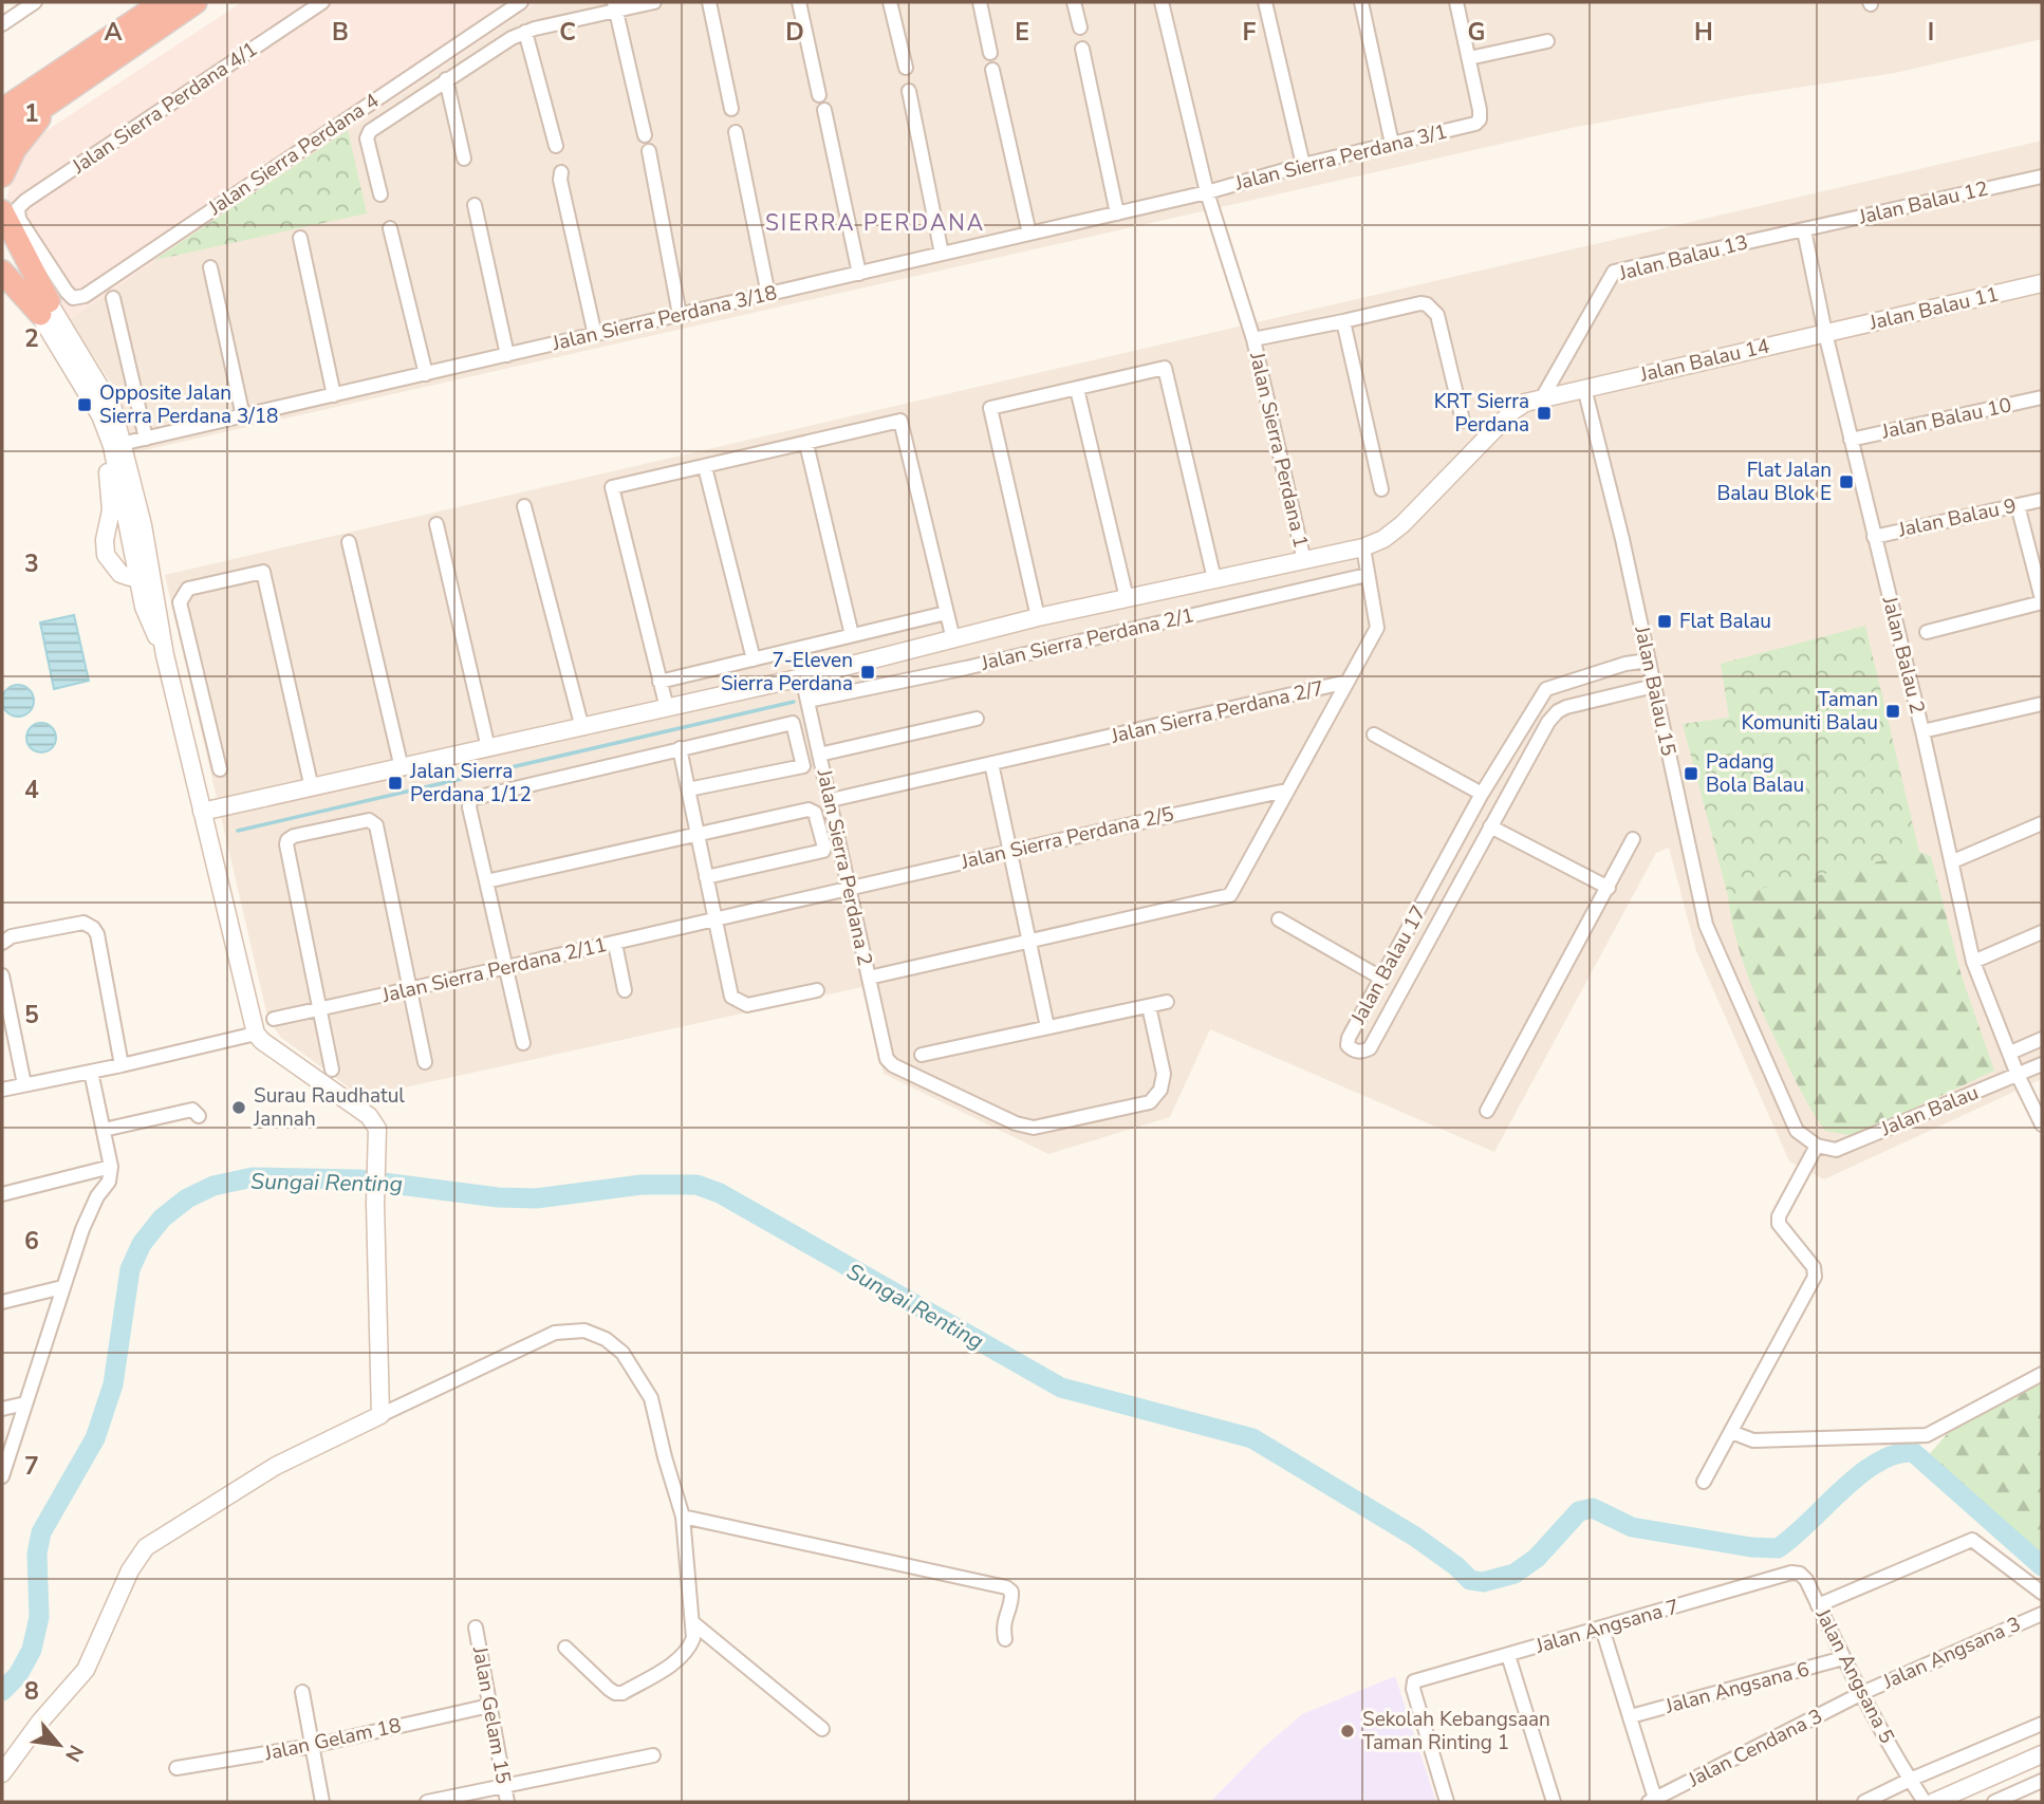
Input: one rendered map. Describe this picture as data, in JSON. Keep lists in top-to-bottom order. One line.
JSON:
{"streets":{"street":["Jalan Sierra Perdana 4/1","Jalan Sierra Perdana 4","Jalan Sierra Perdana 3/1","Jalan Balau 12","Jalan Balau 13","Jalan Balau 11","Jalan Sierra Perdana 3/18","Jalan Balau 14","Jalan Balau 10","Jalan Sierra Perdana 1","Jalan Balau 9","Jalan Sierra Perdana 2/1","Jalan Balau 2","Jalan Balau 15","Jalan Sierra Perdana 2/7","Jalan Sierra Perdana 2/5","Jalan Sierra Perdana 2","Jalan Balau 17","Jalan Sierra Perdana 2/11","Jalan Balau","Jalan Angsana 7","Jalan Angsana 3","Jalan Angsana 5","Jalan Angsana 6","Jalan Gelam 15","Jalan Gelam 18","Jalan Cendana 3"]},"crossings":[["Jalan Sierra Perdana 3/1","Jalan Sierra Perdana 3/18"],["Jalan Sierra Perdana 3/1","Jalan Sierra Perdana 1"],["Jalan Balau 12","Jalan Balau 13"],["Jalan Balau 12","Jalan Balau 2"],["Jalan Balau 13","Jalan Balau 14"],["Jalan Balau 13","Jalan Balau 2"],["Jalan Balau 11","Jalan Balau 14"],["Jalan Balau 11","Jalan Balau 2"],["Jalan Sierra Perdana 3/18","Jalan Sierra Perdana 1"],["Jalan Balau 14","Jalan Sierra Perdana 1"],["Jalan Balau 14","Jalan Balau 2"],["Jalan Balau 14","Jalan Balau 15"],["Jalan Balau 14","Jalan Sierra Perdana 2/7"],["Jalan Balau 14","Jalan Sierra Perdana 2"],["Jalan Balau 10","Jalan Balau 2"],["Jalan Balau 9","Jalan Balau 2"],["Jalan Sierra Perdana 2/1","Jalan Sierra Perdana 2/7"],["Jalan Sierra Perdana 2/1","Jalan Sierra Perdana 2"],["Jalan Balau 2","Jalan Balau"],["Jalan Balau 15","Jalan Balau 17"],["Jalan Balau 15","Jalan Balau"],["Jalan Sierra Perdana 2/7","Jalan Sierra Perdana 2"],["Jalan Sierra Perdana 2/5","Jalan Sierra Perdana 2"],["Jalan Sierra Perdana 2/5","Jalan Sierra Perdana 2/11"],["Jalan Angsana 7","Jalan Angsana 5"],["Jalan Angsana 3","Jalan Angsana 5"],["Jalan Angsana 3","Jalan Cendana 3"],["Jalan Angsana 5","Jalan Angsana 6"],["Jalan Angsana 5","Jalan Cendana 3"],["Jalan Gelam 15","Jalan Gelam 18"]],"districts":["SIERRA PERDANA"],"water":["Sungai Renting"],"places":{"transit":["Opposite Jalan Sierra Perdana 3/18","KRT Sierra Perdana","Flat Jalan Balau Blok E","Flat Balau","7-Eleven Sierra Perdana","Taman Komuniti Balau","Padang Bola Balau","Jalan Sierra Perdana 1/12"],"other":["Surau Raudhatul Jannah","Sekolah Kebangsaan Taman Rinting 1"]},"north":"bottom right","grid":{"columns":["A","B","C","D","E","F","G","H","I"],"rows":["1","2","3","4","5","6","7","8"]}}
